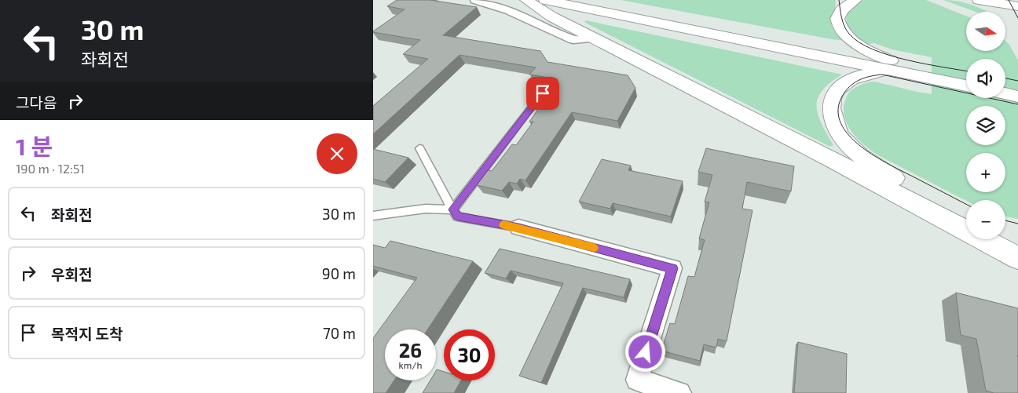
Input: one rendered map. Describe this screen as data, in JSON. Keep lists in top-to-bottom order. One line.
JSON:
{"north":"right","page":{"turn":["30 m","좌회전"],"map_buttons":["+","−"],"then":"그다음","heading":["1 분","190 m · 12:51"],"list":[{"name":"좌회전","value":"30 m"},{"name":"우회전","value":"90 m"},{"name":"목적지 도착","value":"70 m"}],"speed":"26 km/h","limit":"30"}}
